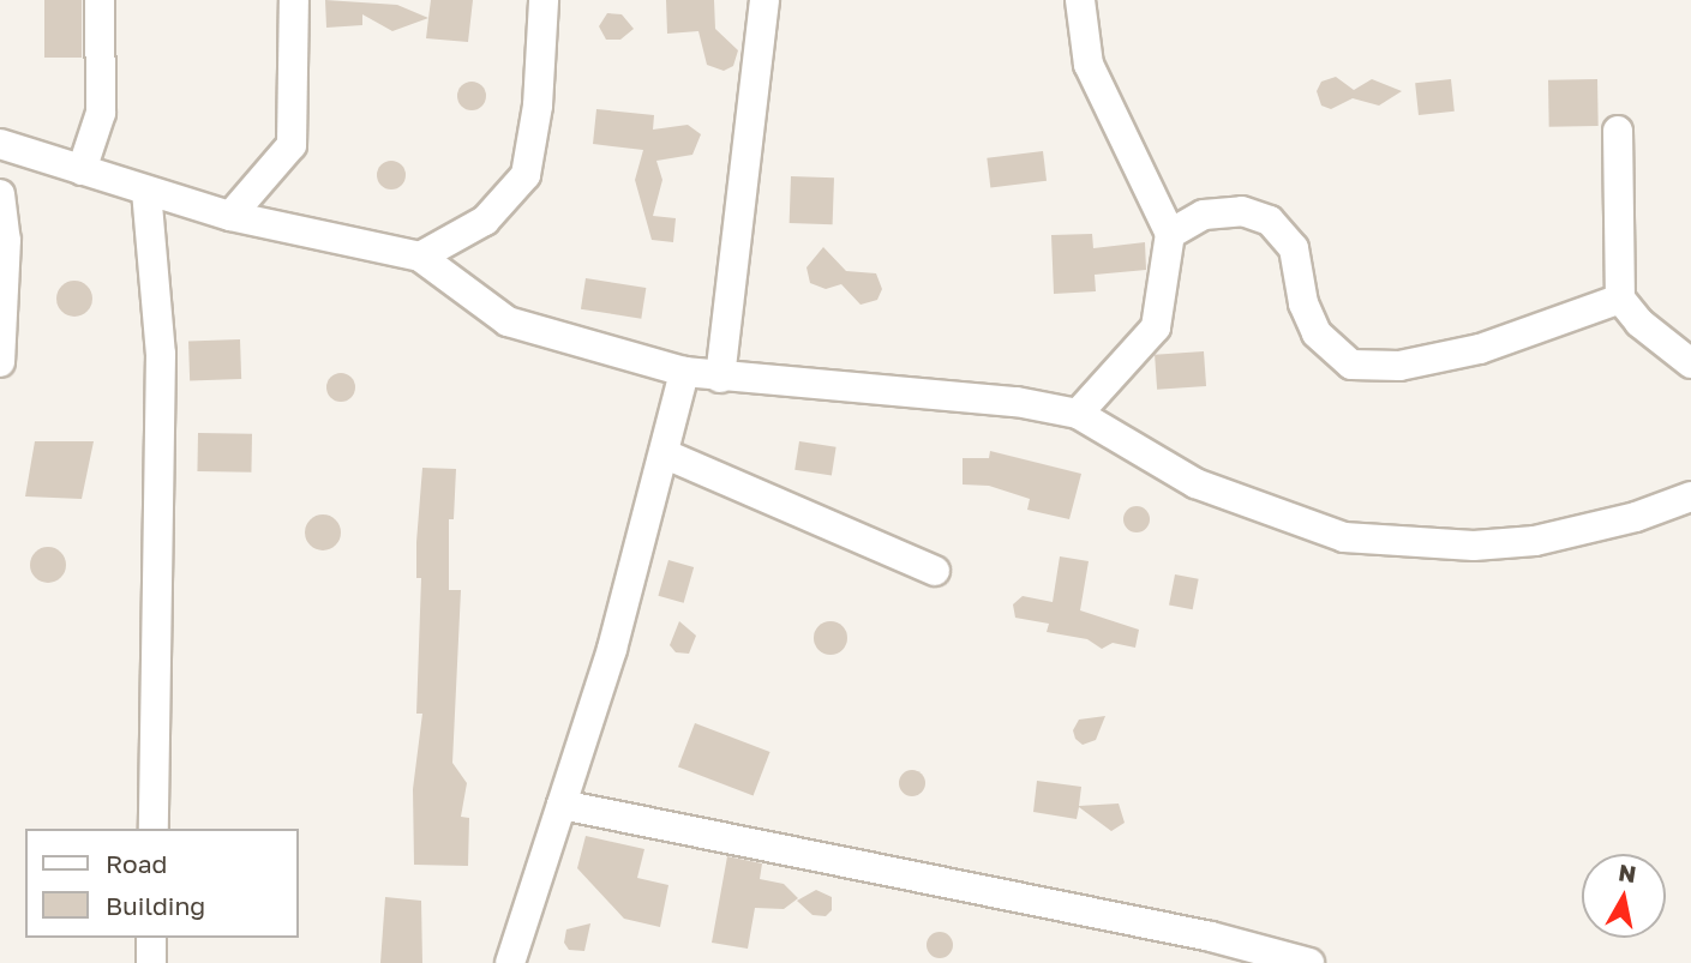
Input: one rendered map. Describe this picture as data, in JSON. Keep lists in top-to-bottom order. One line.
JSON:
{"legend":["Road","Building"],"north":"top"}
